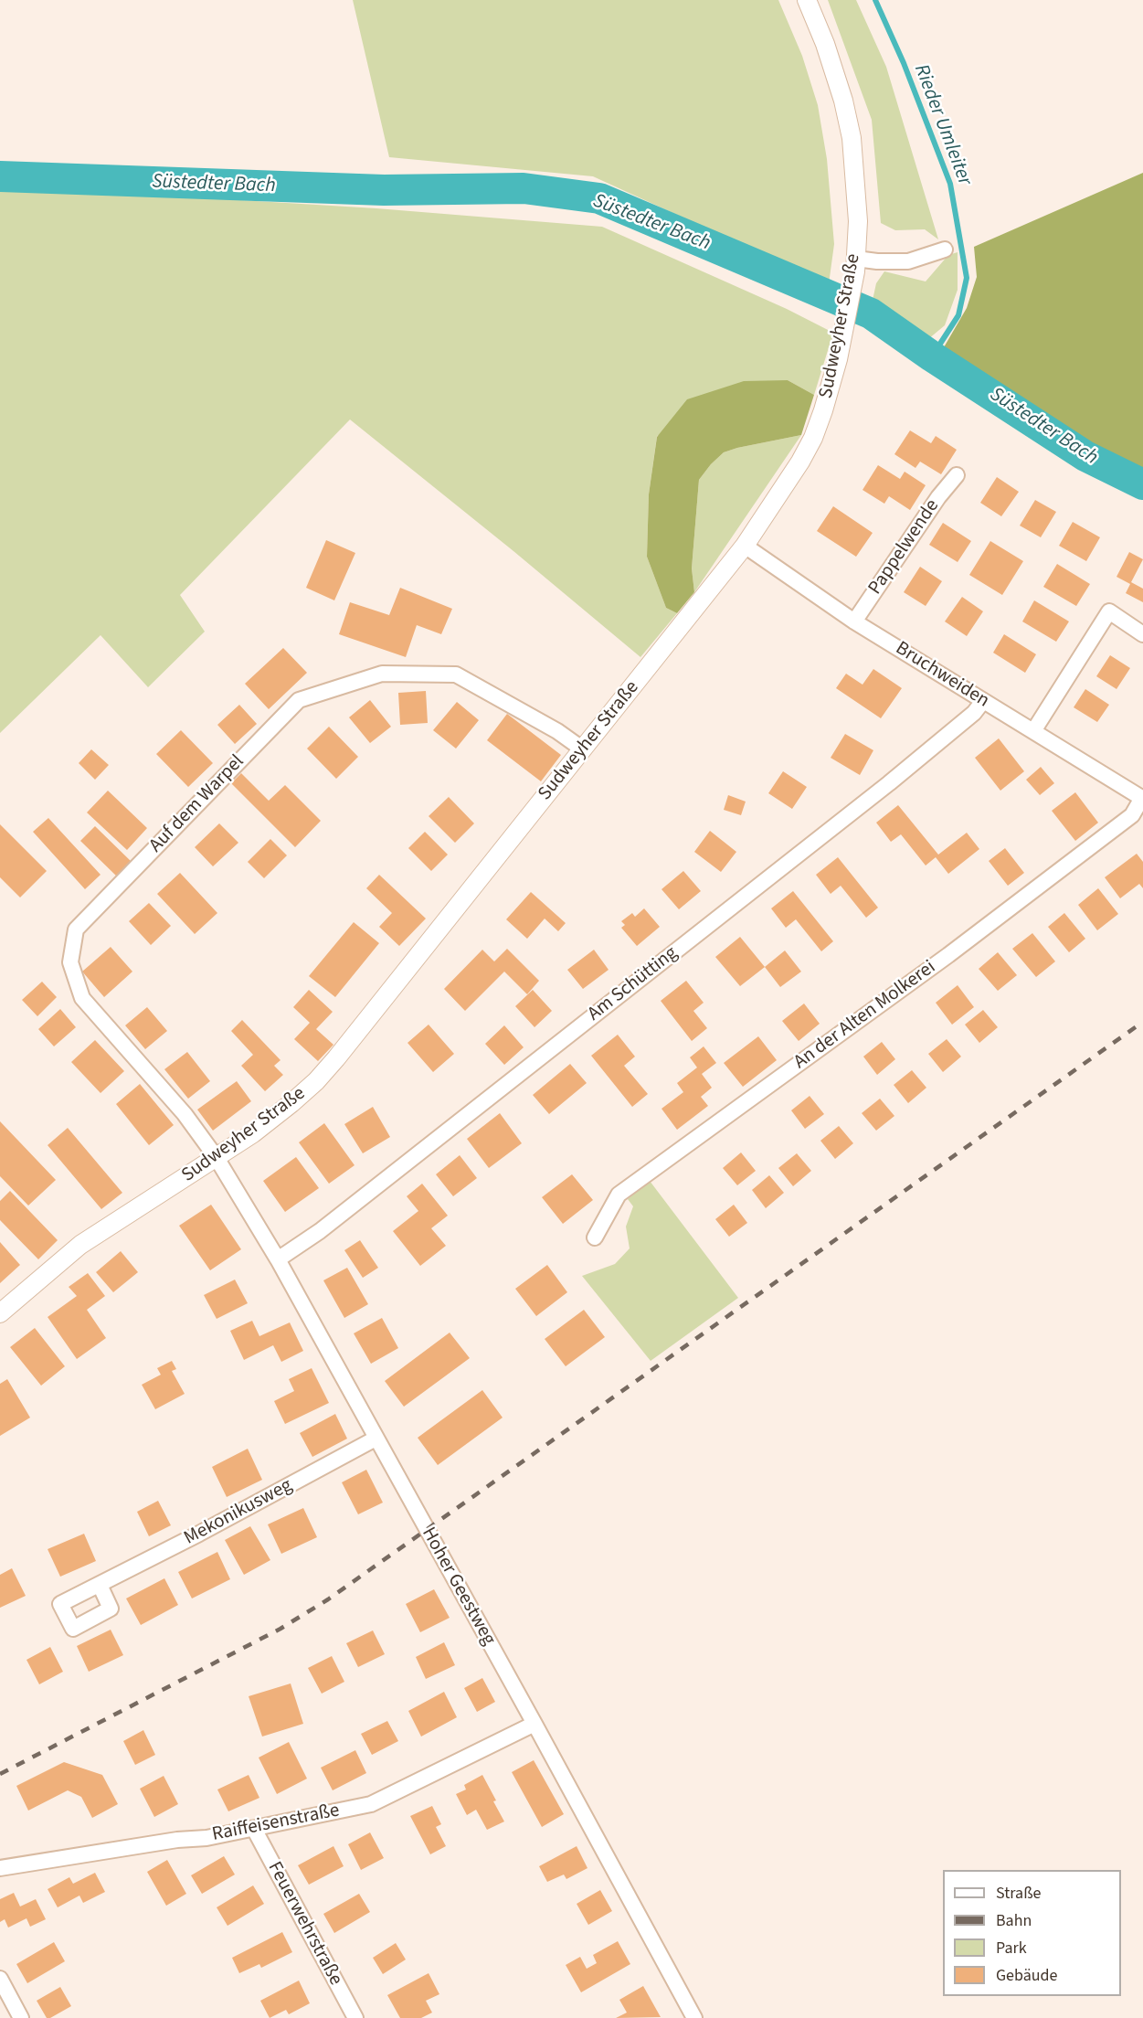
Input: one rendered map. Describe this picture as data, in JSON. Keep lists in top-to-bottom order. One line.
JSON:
{"streets":{"street":["Sudweyher Straße","Pappelwende","Bruchweiden","Auf dem Warpel","Am Schütting","An der Alten Molkerei","Mekonikusweg","Hoher Geestweg","Raiffeisenstraße","Feuerwehrstraße"]},"crossings":[["Sudweyher Straße","Bruchweiden"],["Sudweyher Straße","Auf dem Warpel"],["Sudweyher Straße","Hoher Geestweg"],["Pappelwende","Bruchweiden"],["Bruchweiden","Am Schütting"],["Bruchweiden","An der Alten Molkerei"],["Auf dem Warpel","Hoher Geestweg"],["Am Schütting","Hoher Geestweg"],["Mekonikusweg","Hoher Geestweg"],["Hoher Geestweg","Raiffeisenstraße"],["Raiffeisenstraße","Feuerwehrstraße"]],"water":["Rieder Umleiter","Süstedter Bach"],"legend":["Straße","Bahn","Park","Gebäude"]}
